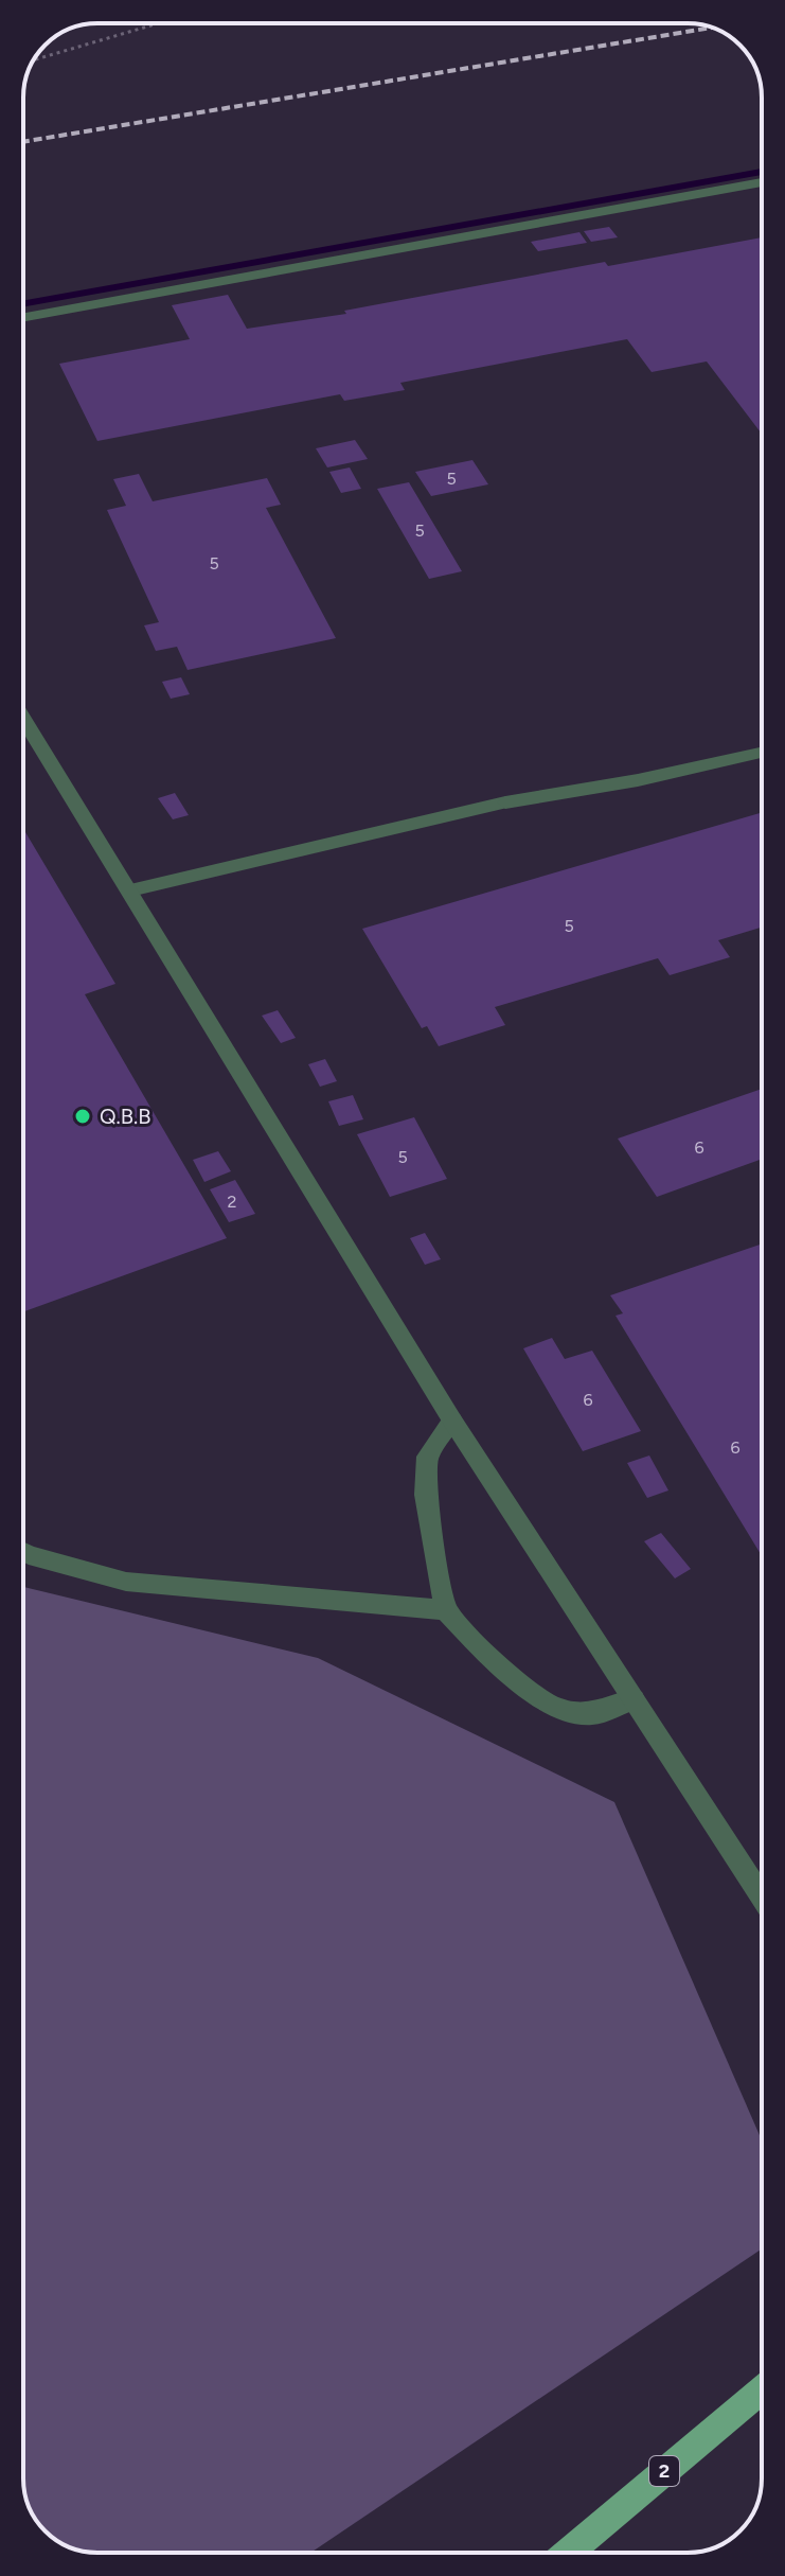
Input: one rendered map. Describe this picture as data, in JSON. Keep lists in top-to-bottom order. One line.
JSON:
{"streets":{"main road":["2"]},"places":["Q.B.B"],"house_numbers":["5","5","5","5","6","5","2","6","6"]}
